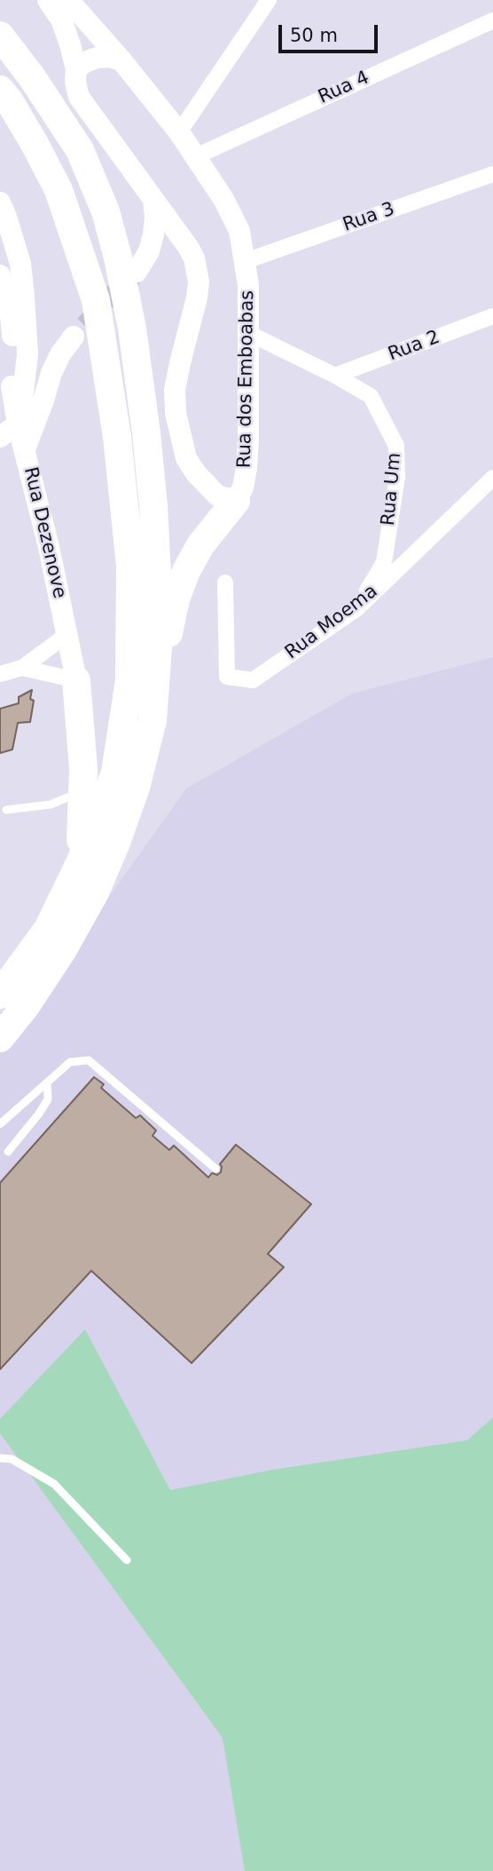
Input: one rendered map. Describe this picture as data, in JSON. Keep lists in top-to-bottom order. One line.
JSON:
{"streets":{"main road":["Rua dos Emboabas","Rua Dezenove"],"street":["Rua 4","Rua 3","Rua 2","Rua Um","Rua Moema"]},"crossings":[["Rua 4","Rua dos Emboabas"],["Rua 3","Rua dos Emboabas"],["Rua 2","Rua Um"],["Rua dos Emboabas","Rua Um"],["Rua Um","Rua Moema"]],"scale_bar":"50 m"}
